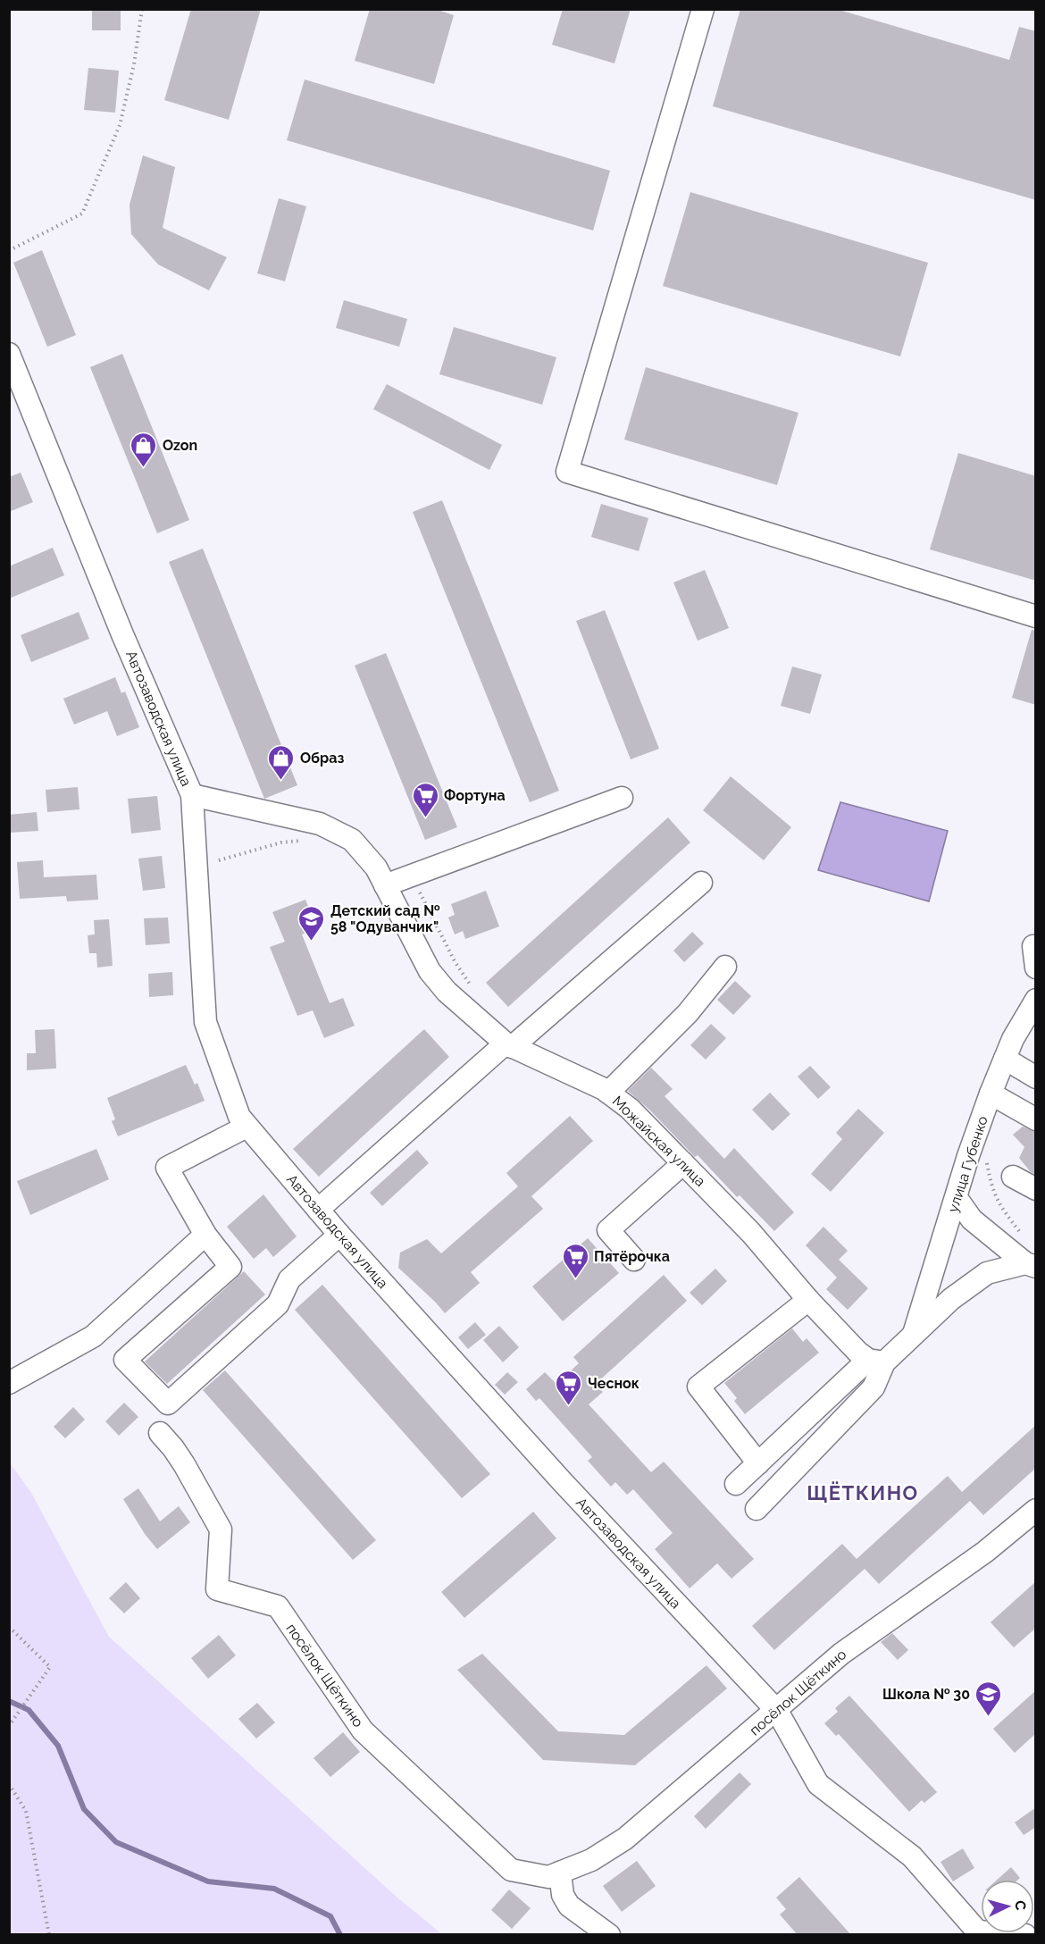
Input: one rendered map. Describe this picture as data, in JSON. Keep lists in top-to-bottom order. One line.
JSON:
{"streets":{"street":["Автозаводская улица","Можайская улица","улица Губенко","посёлок Щёткино"]},"crossings":[["Автозаводская улица","Можайская улица"],["Автозаводская улица","посёлок Щёткино"]],"districts":["ЩЁТКИНО"],"places":{"shop":["Ozon","Образ"],"supermarket":["Фортуна","Пятёрочка","Чеснок"],"school or university":["Детский сад № 58 \"Одуванчик\"","Школа № 30"]},"north":"right"}
